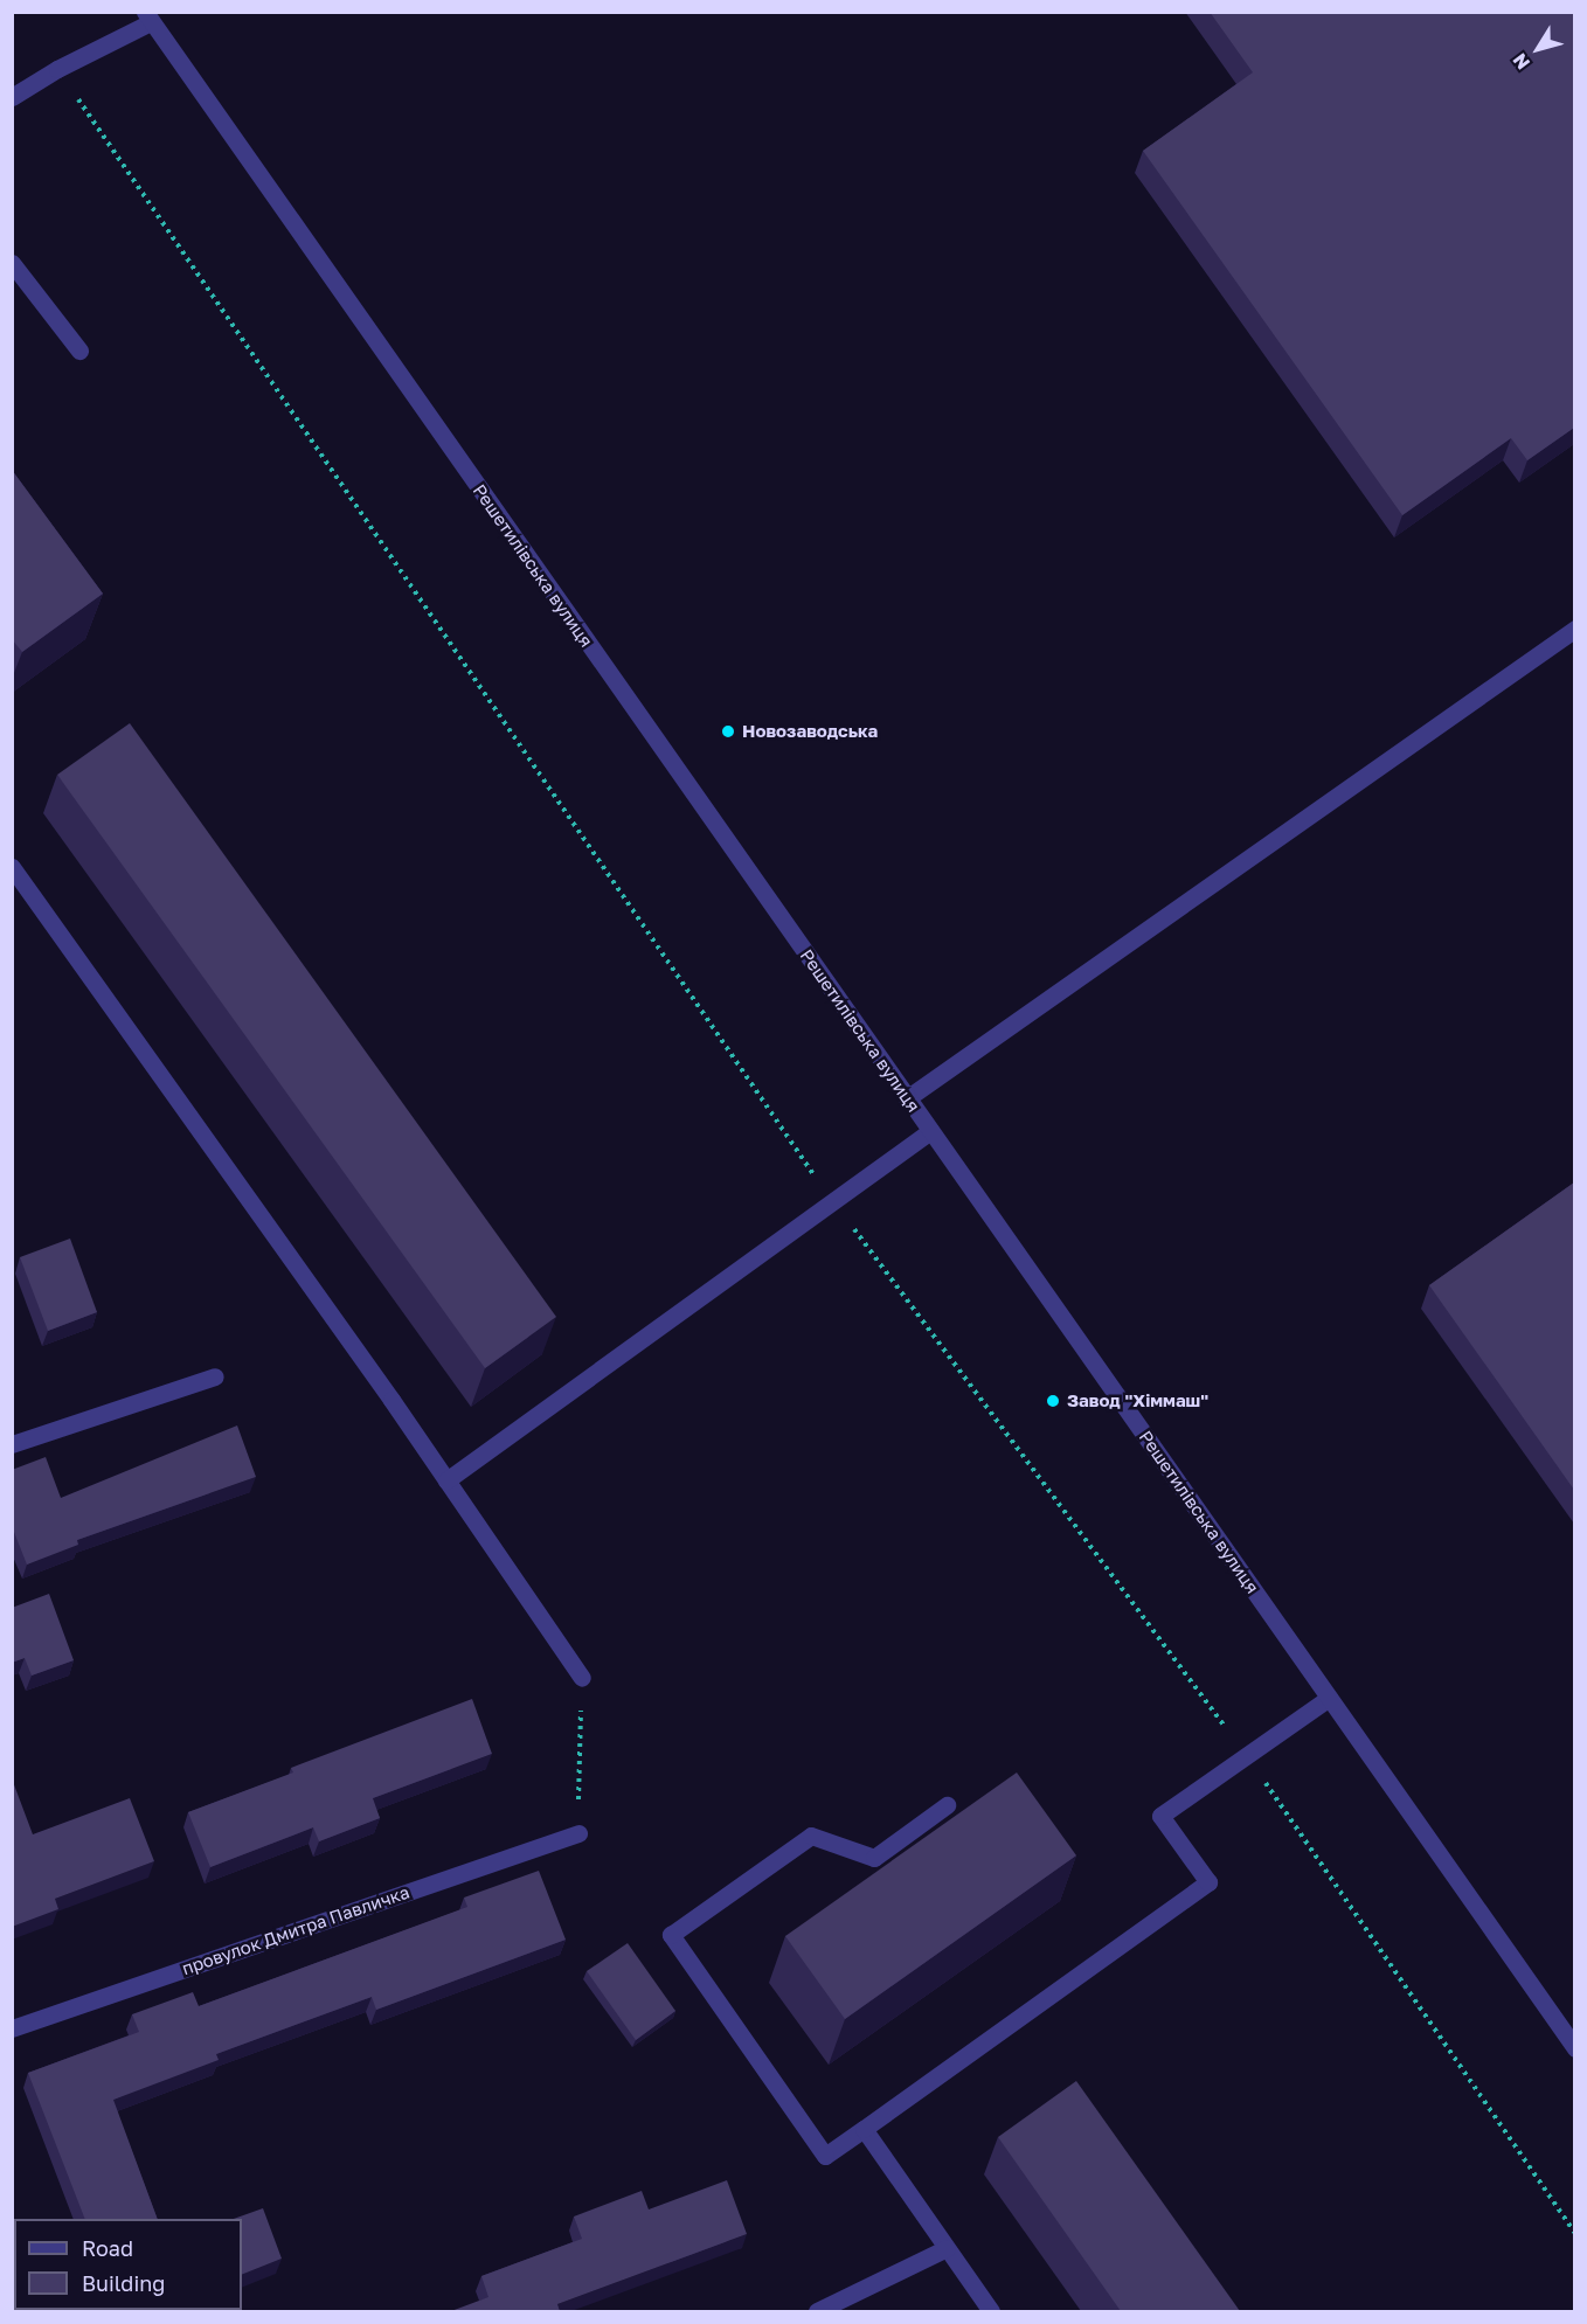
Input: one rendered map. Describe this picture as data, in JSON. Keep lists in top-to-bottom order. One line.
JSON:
{"streets":{"street":["Решетилівська вулиця","провулок Дмитра Павличка"]},"places":["Новозаводська","Завод \"Хіммаш\""],"legend":["Road","Building"],"north":"bottom left"}
